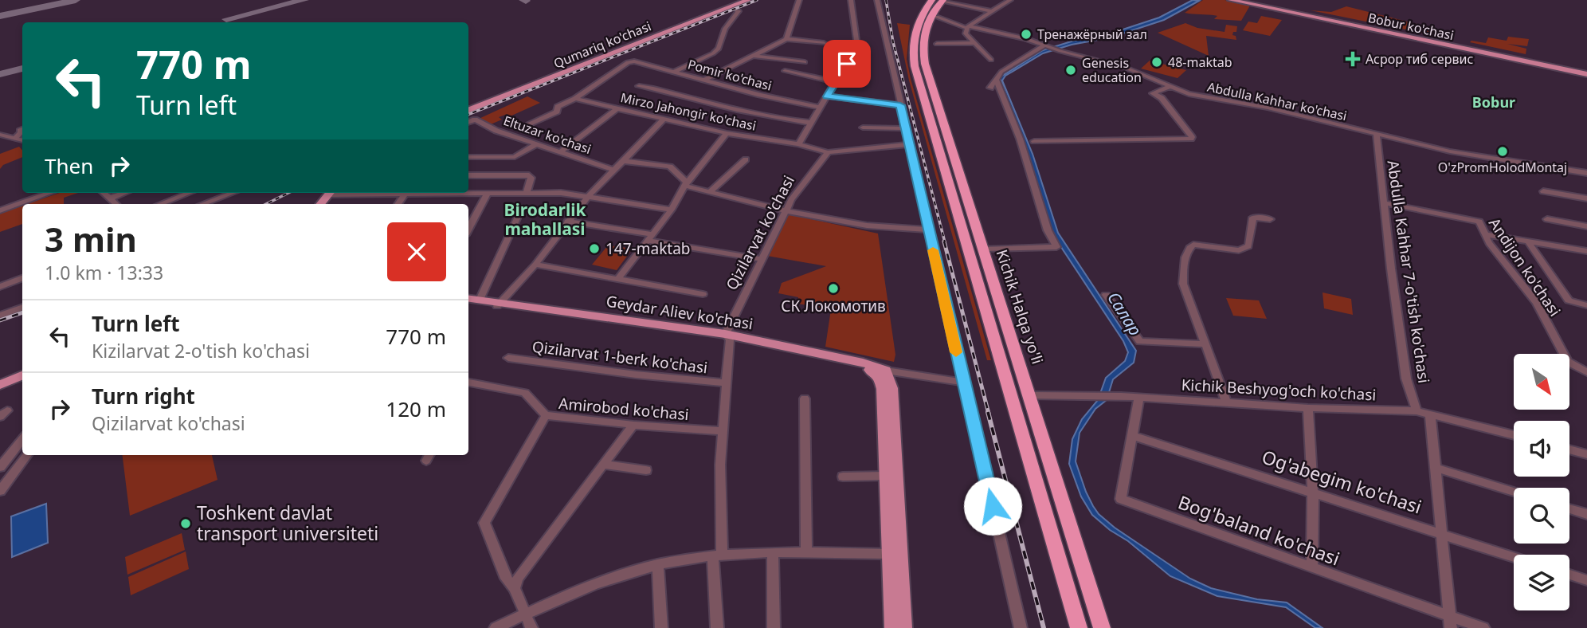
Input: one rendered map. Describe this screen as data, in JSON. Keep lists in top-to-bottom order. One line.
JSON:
{"streets":{"highway":["Kichik Halqa yo'li"],"main road":["Bobur ko'chasi","Qumariq ko'chasi","Geydar Aliev ko'chasi"],"street":["Pomir ko'chasi","Abdulla Kahhar ko'chasi","Mirzo Jahongir ko'chasi","Eltuzar ko'chasi","Qizilarvat ko'chasi","Andijon ko'chasi","Abdulla Kahhar 7-o'tish ko'chasi","Qizilarvat 1-berk ko'chasi","Kichik Beshyog'och ko'chasi","Amirobod ko'chasi","Og'abegim ko'chasi","Bog'baland ko'chasi"]},"crossings":[["Pomir ko'chasi","Mirzo Jahongir ko'chasi"],["Abdulla Kahhar ko'chasi","Abdulla Kahhar 7-o'tish ko'chasi"],["Qizilarvat ko'chasi","Geydar Aliev ko'chasi"],["Qizilarvat ko'chasi","Qizilarvat 1-berk ko'chasi"],["Qizilarvat ko'chasi","Amirobod ko'chasi"],["Andijon ko'chasi","Abdulla Kahhar 7-o'tish ko'chasi"],["Abdulla Kahhar 7-o'tish ko'chasi","Kichik Beshyog'och ko'chasi"],["Kichik Halqa yo'li","Kichik Beshyog'och ko'chasi"],["Kichik Beshyog'och ko'chasi","Bog'baland ko'chasi"],["Og'abegim ko'chasi","Bog'baland ko'chasi"]],"districts":["Bobur","Birodarlik mahallasi"],"water":["Салар"],"places":{"other":["Тренажёрный зал","48-maktab","Genesis education","O'zPromHolodMontaj","147-maktab","СК Локомотив","Toshkent davlat transport universiteti"],"health":["Асрор тиб сервис"]},"north":"bottom right","page":{"turn":["770 m","Turn left"],"then":"Then","heading":["3 min","1.0 km · 13:33"],"list":[{"name":"Turn left","note":"Kizilarvat 2-o'tish ko'chasi","value":"770 m"},{"name":"Turn right","note":"Qizilarvat ko'chasi","value":"120 m"}]}}
